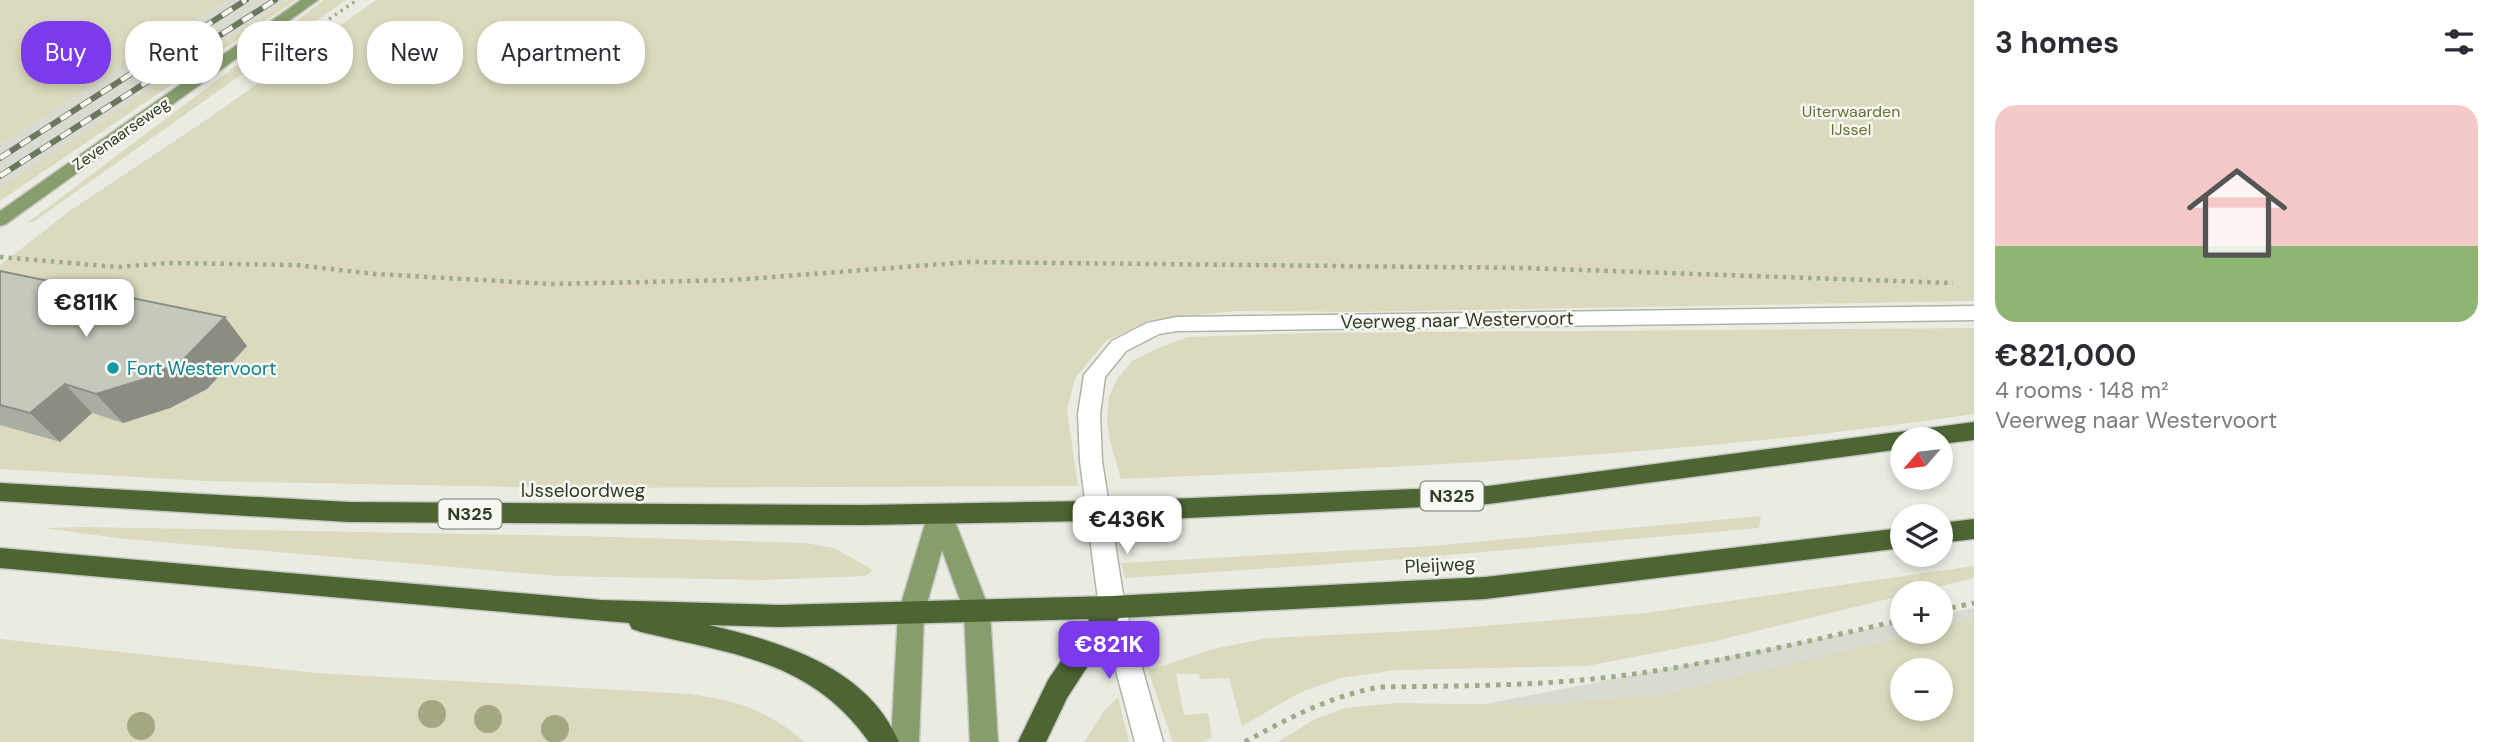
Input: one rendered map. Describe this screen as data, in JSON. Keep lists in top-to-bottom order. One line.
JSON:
{"streets":{"highway":["IJsseloordweg","N325","Pleijweg"],"main road":["Zevenaarseweg"],"street":["Veerweg naar Westervoort"]},"crossings":[["Veerweg naar Westervoort","IJsseloordweg"],["Veerweg naar Westervoort","N325"],["Veerweg naar Westervoort","Pleijweg"],["IJsseloordweg","N325"]],"parks":["Uiterwaarden IJssel"],"places":["Fort Westervoort"],"north":"bottom left","page":{"heading":"3 homes","chip":["Buy","Rent","Filters","New","Apartment"],"list":[{"name":"€821,000","note":"4 rooms · 148 m² · Veerweg naar Westervoort"}],"price":["€811K","€436K","€821K"],"map_buttons":["+","−"]}}
